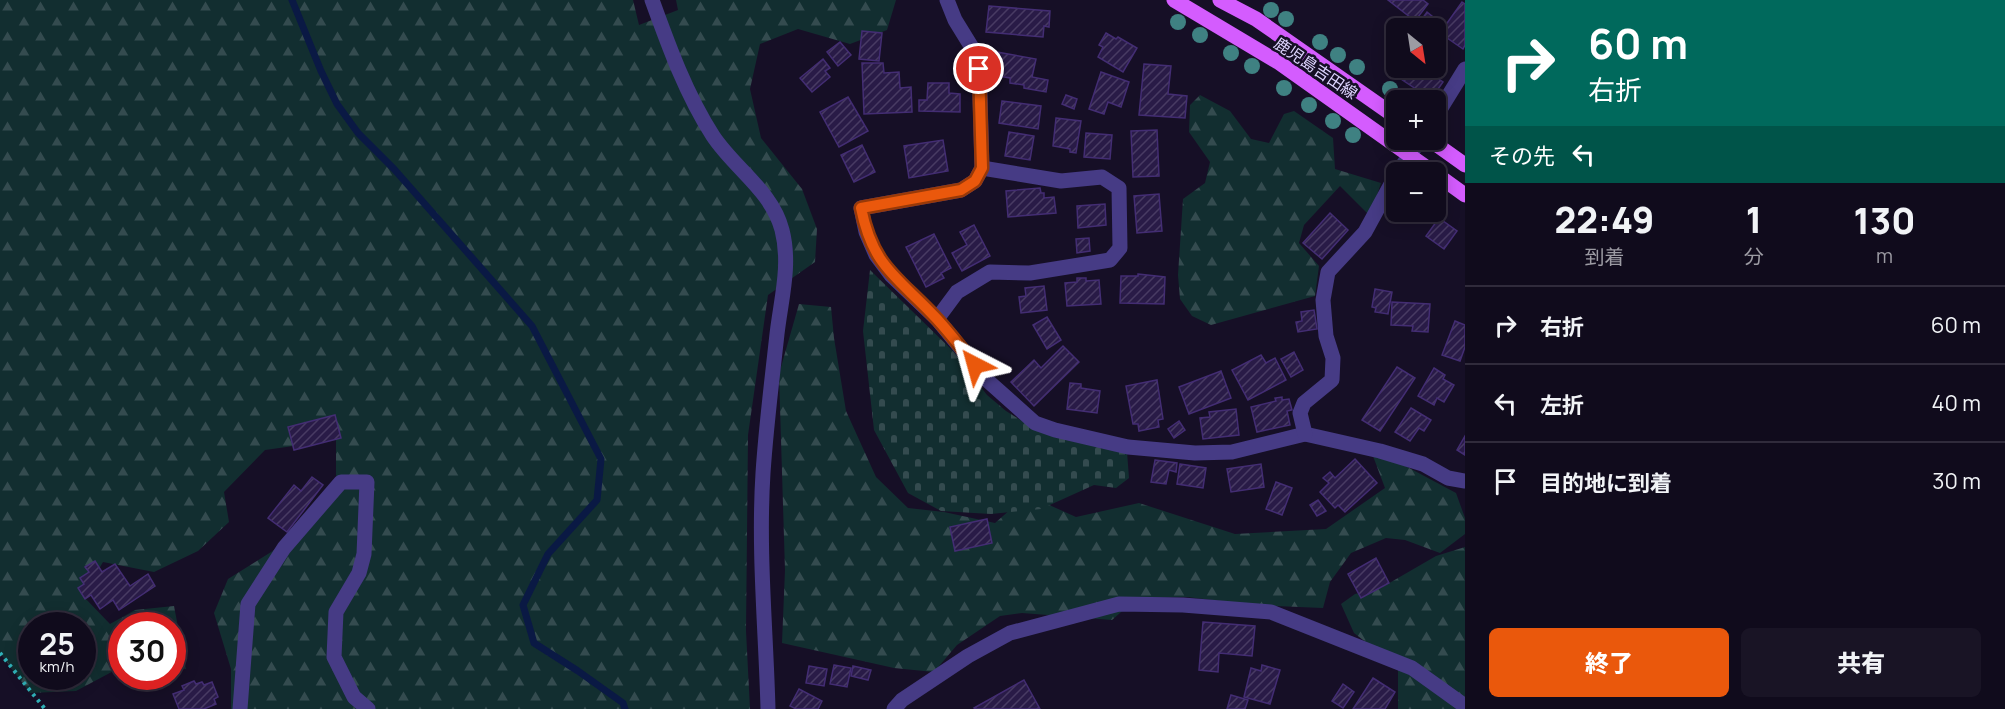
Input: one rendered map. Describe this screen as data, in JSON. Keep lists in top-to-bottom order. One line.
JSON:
{"streets":{"main road":["鹿児島吉田線"]},"north":"bottom right","page":{"turn":["60 m","右折"],"map_buttons":["+","−"],"then":"その先","eta":["22:49","到着","1","分","130","m"],"list":[{"name":"右折","value":"60 m"},{"name":"左折","value":"40 m"},{"name":"目的地に到着","value":"30 m"}],"speed":"25 km/h","limit":"30","buttons":["終了","共有"]}}
